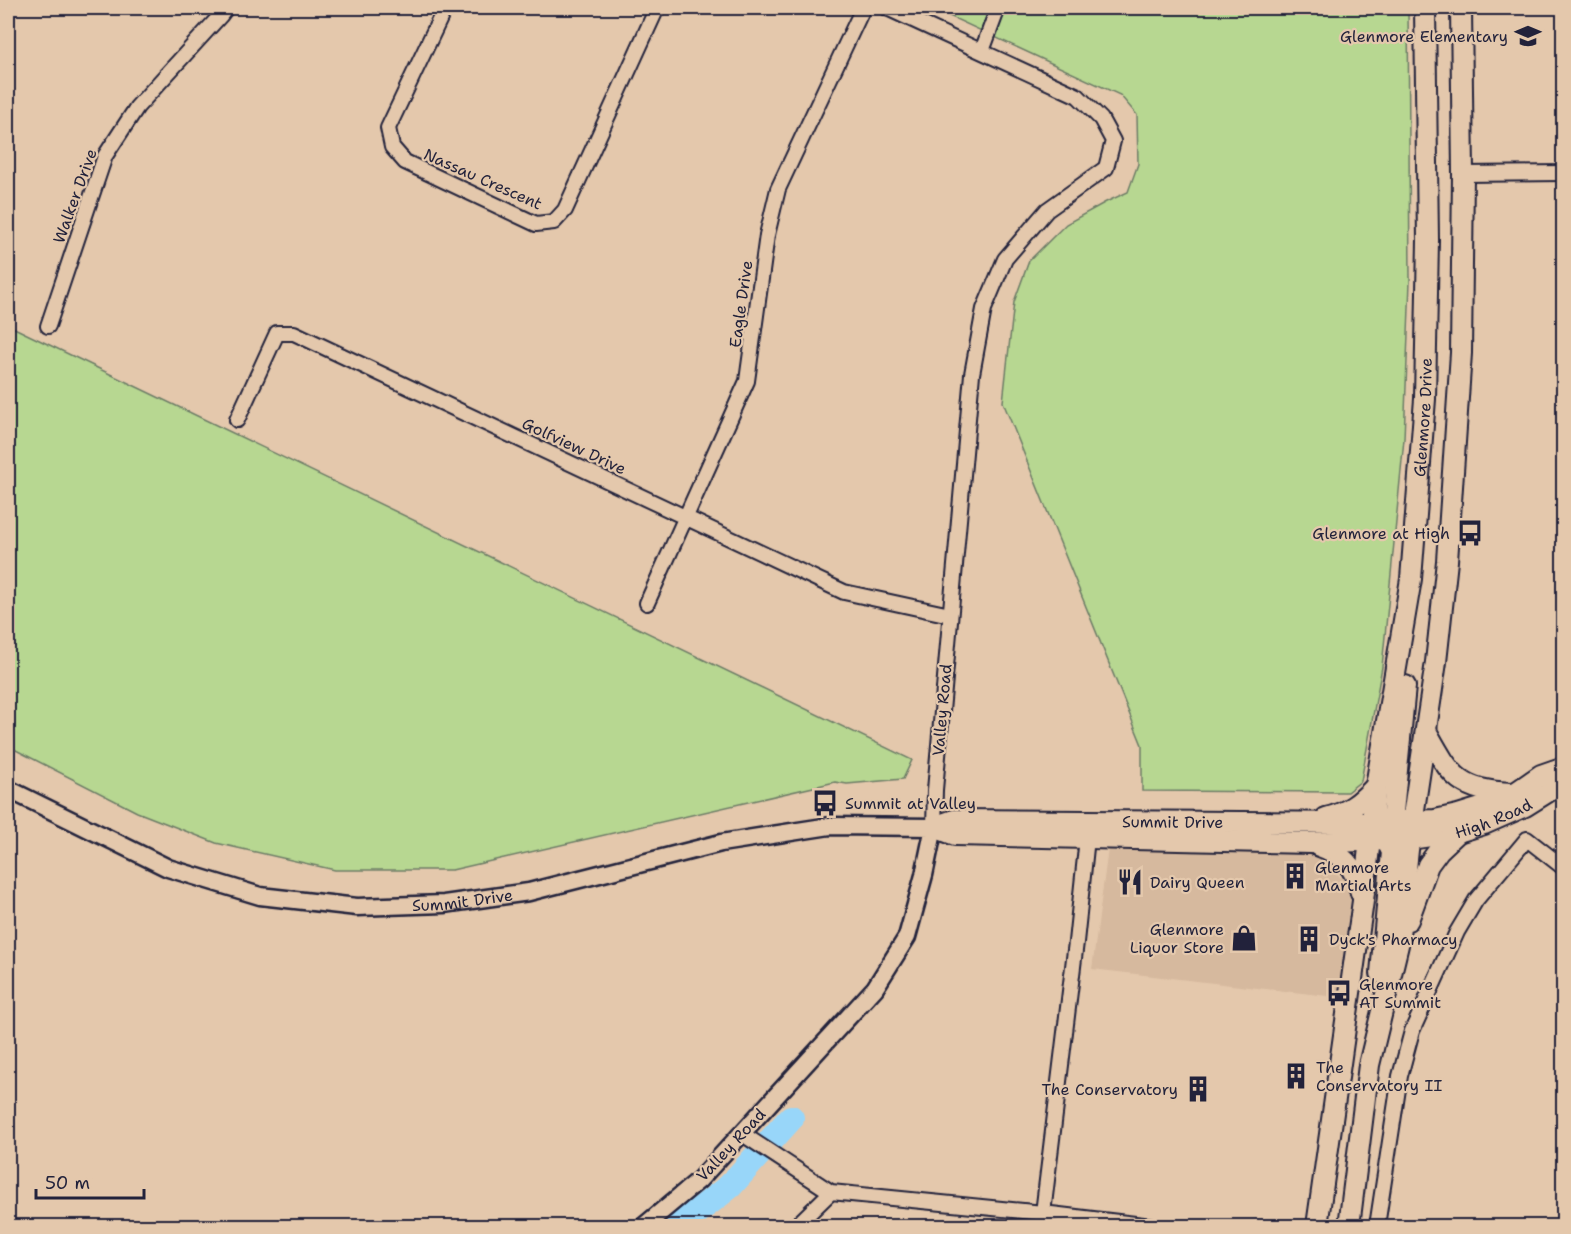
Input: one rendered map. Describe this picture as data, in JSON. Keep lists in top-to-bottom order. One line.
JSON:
{"streets":{"main road":["Glenmore Drive","High Road","Summit Drive"],"street":["Nassau Crescent","Walker Drive","Eagle Drive","Golfview Drive","Valley Road"]},"crossings":[["Eagle Drive","Golfview Drive"],["Glenmore Drive","High Road"],["Glenmore Drive","Summit Drive"],["Golfview Drive","Valley Road"],["Valley Road","Summit Drive"],["High Road","Summit Drive"]],"places":{"school or university":["Glenmore Elementary"],"bus stop":["Glenmore at High","Summit at Valley","Glenmore AT Summit"],"building":["Glenmore Martial Arts","Dyck's Pharmacy","The Conservatory II","The Conservatory"],"restaurant":["Dairy Queen"],"shop":["Glenmore Liquor Store"]},"scale_bar":"50 m"}
